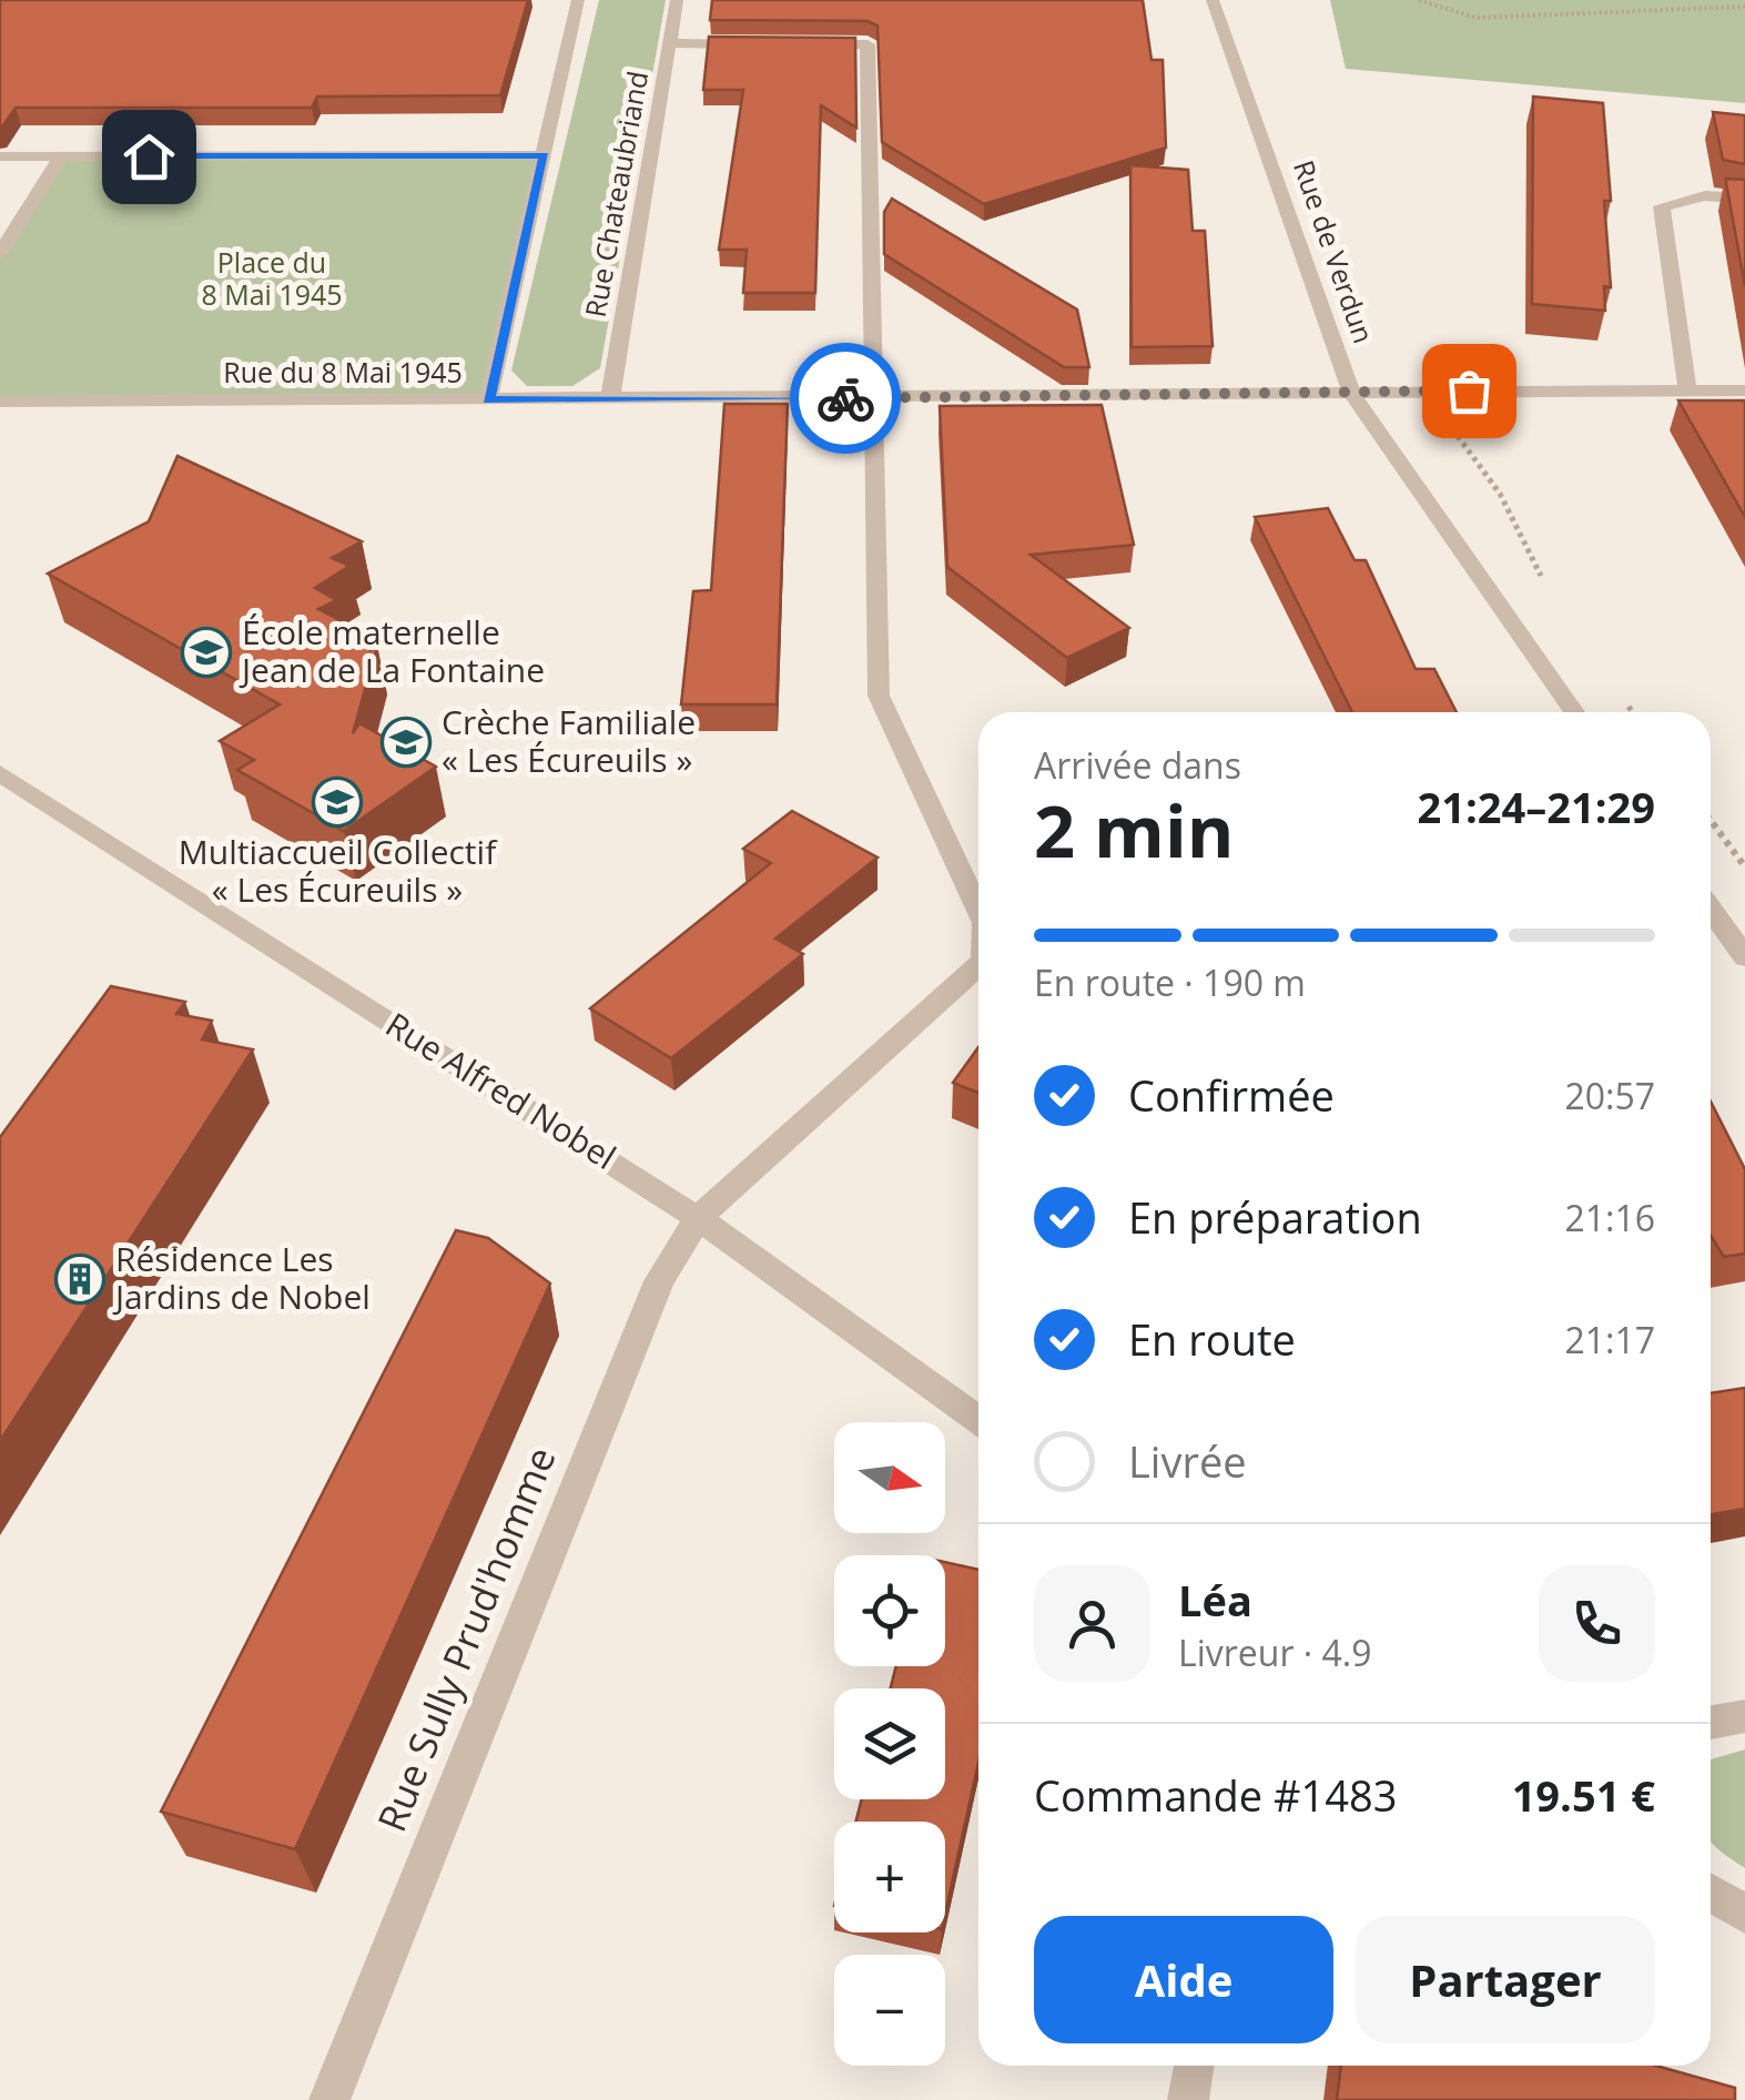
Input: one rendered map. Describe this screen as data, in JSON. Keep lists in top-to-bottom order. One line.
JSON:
{"streets":{"street":["Rue Chateaubriand","Rue de Verdun","Rue du 8 Mai 1945","Rue Alfred Nobel","Rue Sully Prud'homme"]},"crossings":[["Rue Chateaubriand","Rue du 8 Mai 1945"],["Rue de Verdun","Rue du 8 Mai 1945"],["Rue Alfred Nobel","Rue Sully Prud'homme"]],"parks":["Place du 8 Mai 1945"],"places":{"school or university":["École maternelle Jean de La Fontaine","Crèche Familiale « Les Écureuils »","Multiaccueil Collectif « Les Écureuils »"],"building":["Résidence Les Jardins de Nobel"]},"north":"right","page":{"heading":["2 min","Arrivée dans","21:24–21:29"],"panel":["Léa","Livreur · 4.9","Commande #1483","19.51 €"],"bar":"En route · 190 m","list":[["Confirmée","20:57"],["En préparation","21:16"],["En route","21:17"],"Livrée"],"map_buttons":["+","−"],"buttons":["Aide","Partager"]}}
